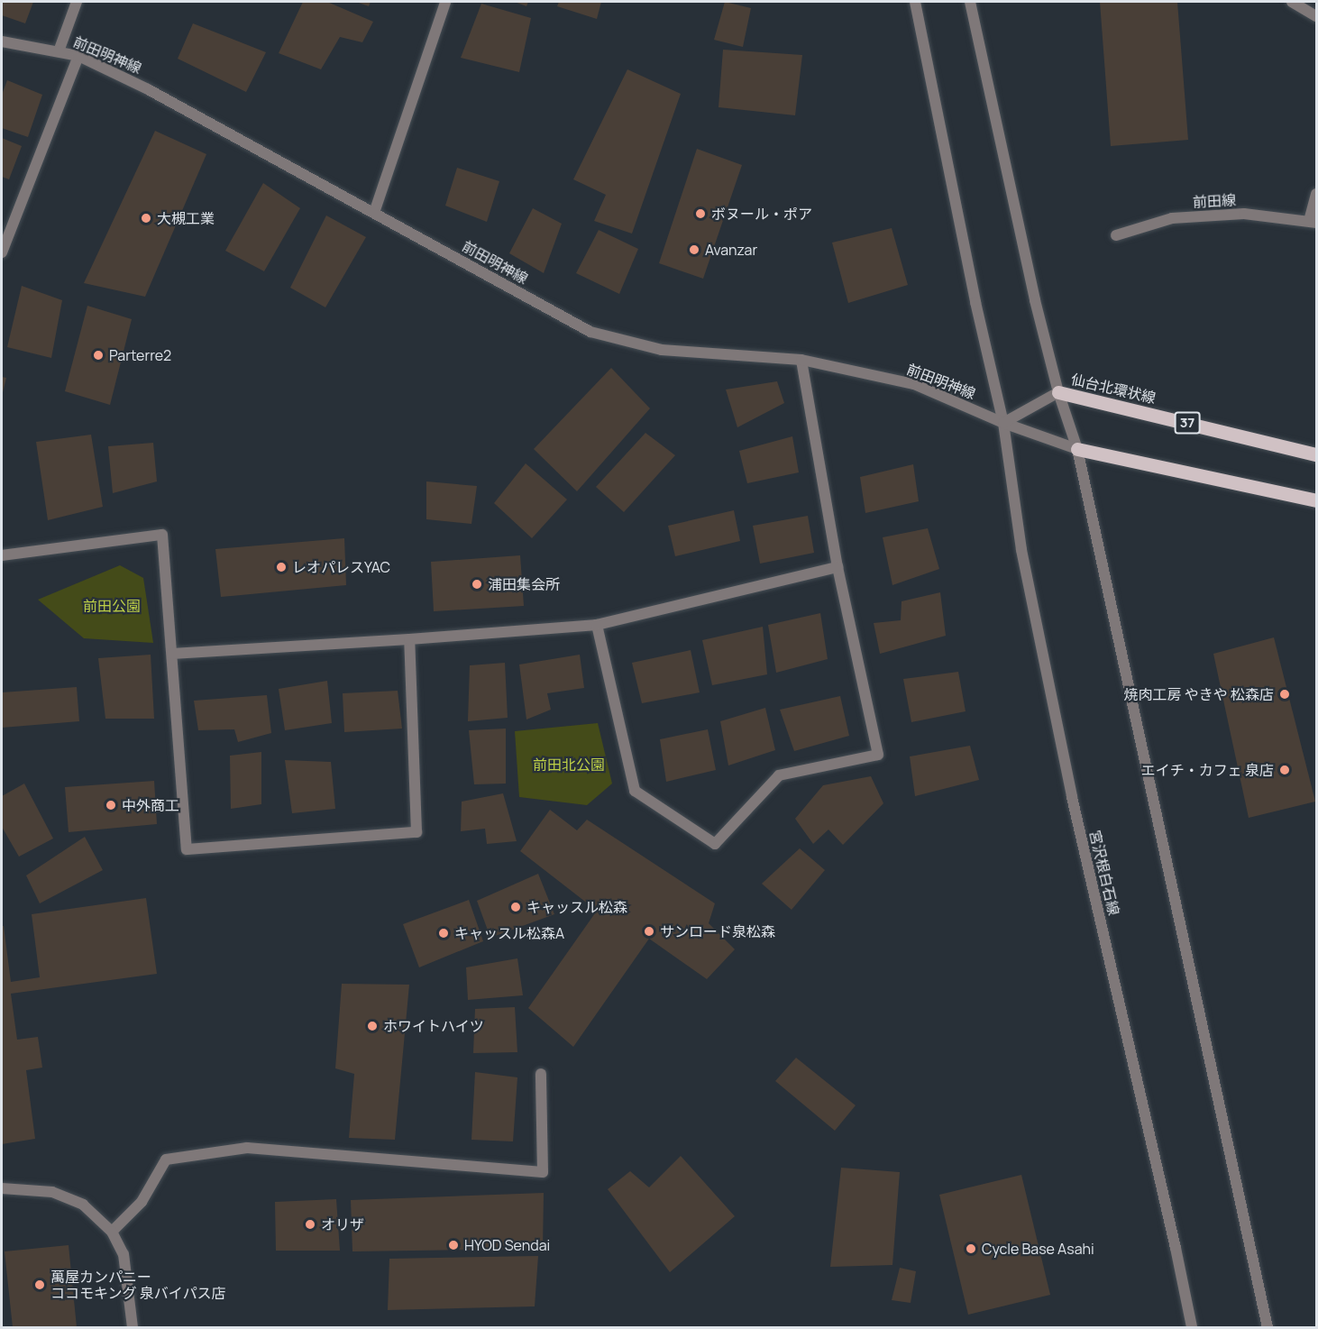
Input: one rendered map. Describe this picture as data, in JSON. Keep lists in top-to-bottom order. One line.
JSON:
{"streets":{"main road":["仙台北環状線","37"],"street":["前田明神線","前田線","宮沢根白石線"]},"crossings":[["前田明神線","仙台北環状線"],["前田明神線","宮沢根白石線"],["仙台北環状線","宮沢根白石線"]],"parks":["前田公園","前田北公園"],"places":["ボヌール・ポア","大槻工業","Avanzar","Parterre2","レオパレスYAC","浦田集会所","焼肉工房 やきや 松森店","エイチ・カフェ 泉店","中外商工","キャッスル松森","サンロード泉松森","キャッスル松森A","ホワイトハイツ","オリザ","HYOD Sendai","Cycle Base Asahi","萬屋カンパニー ココモキング 泉バイパス店"]}
